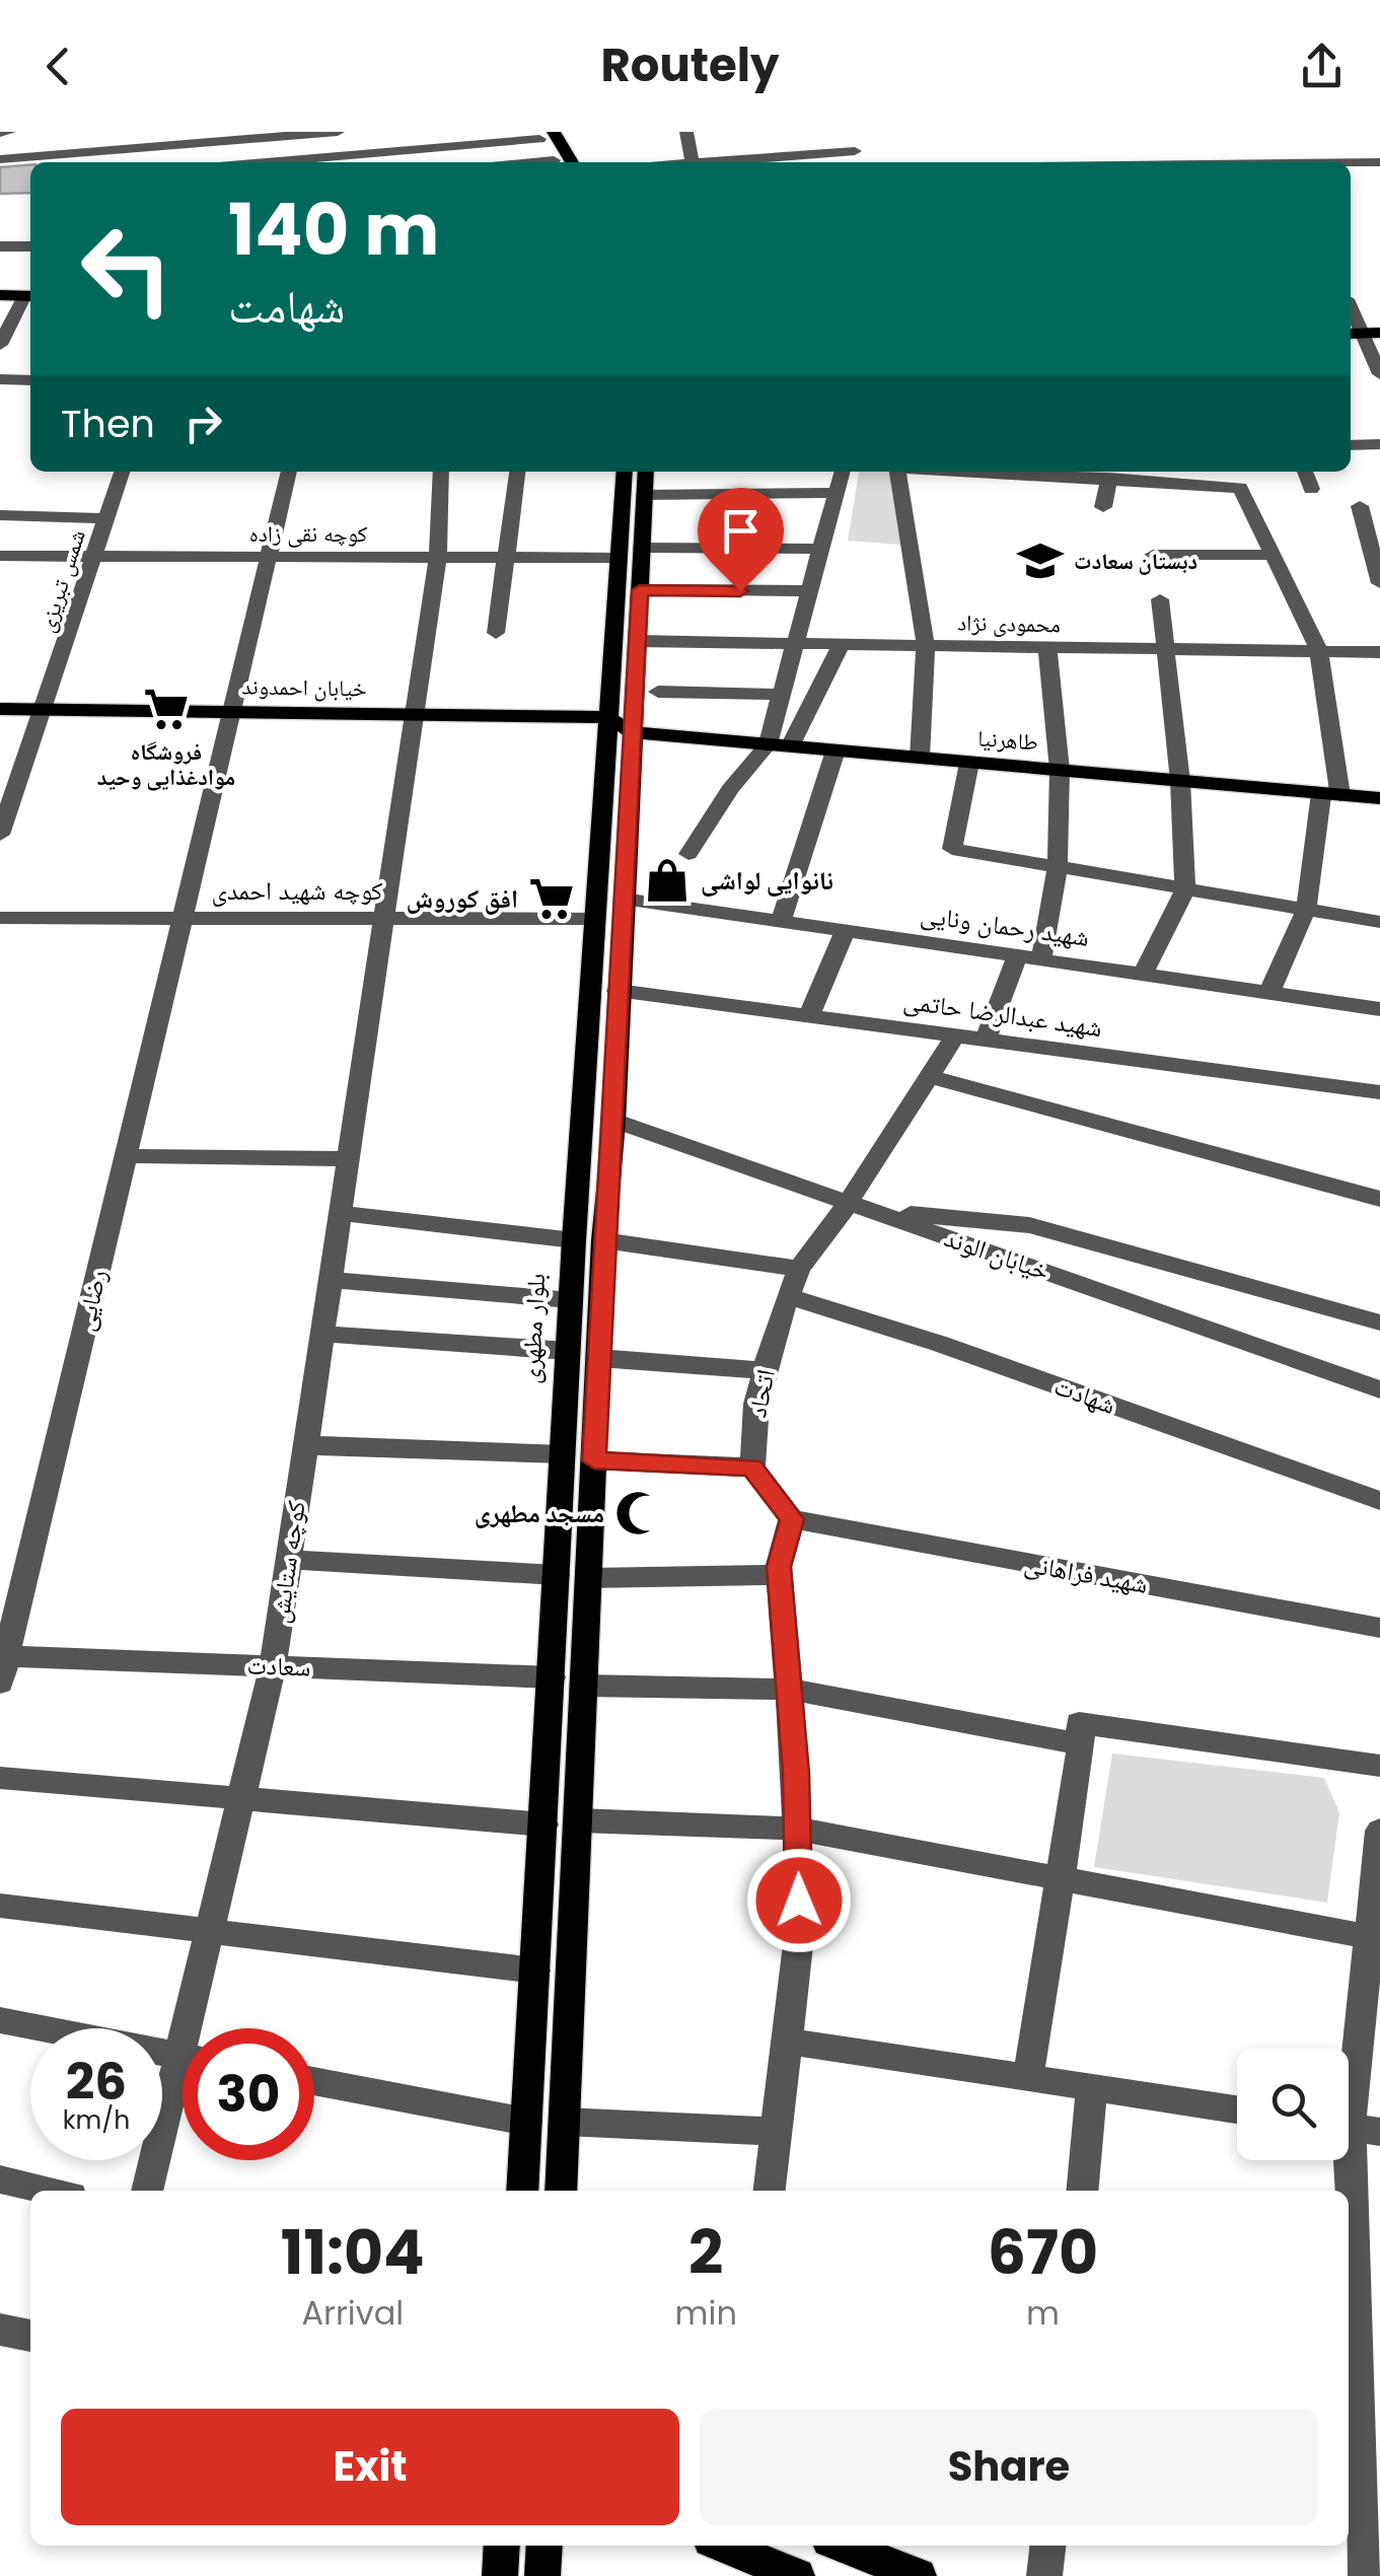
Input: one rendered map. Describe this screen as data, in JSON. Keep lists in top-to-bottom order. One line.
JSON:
{"streets":{"main road":["خیابان احمدوند","طاهرنیا","بلوار مطهری"],"street":["کوچه نقی زاده","شمس تبریزی","محمودی نژاد","کوچه شهید احمدی","شهید رحمان ونایی","شهید عبدالرضا حاتمی","خیابان الوند","رضایی","اتحاد","شهادت","کوچه ستایش","شهید فراهانی","سعادت"]},"crossings":[["کوچه نقی زاده","شمس تبریزی"],["کوچه نقی زاده","رضایی"],["کوچه نقی زاده","بلوار مطهری"],["کوچه نقی زاده","کوچه ستایش"],["شمس تبریزی","خیابان احمدوند"],["خیابان احمدوند","رضایی"],["خیابان احمدوند","بلوار مطهری"],["خیابان احمدوند","کوچه ستایش"],["کوچه شهید احمدی","رضایی"],["کوچه شهید احمدی","بلوار مطهری"],["کوچه شهید احمدی","کوچه ستایش"],["شهید عبدالرضا حاتمی","اتحاد"],["خیابان الوند","اتحاد"],["رضایی","سعادت"],["بلوار مطهری","سعادت"],["اتحاد","شهادت"],["کوچه ستایش","سعادت"]],"places":{"school or university":["دبستان سعادت"],"supermarket":["فروشگاه موادغذایی وحید","افق کوروش"],"shop":["نانوایی لواشی"],"mosque":["مسجد مطهری"]},"page":{"header":"Routely","turn":["140 m","شهامت"],"then":"Then","speed":"26 km/h","limit":"30","eta":["11:04","Arrival","2","min","670","m"],"buttons":["Exit","Share"]}}
